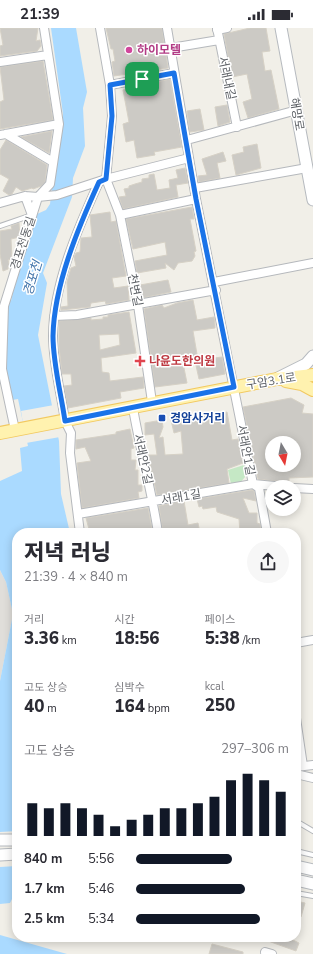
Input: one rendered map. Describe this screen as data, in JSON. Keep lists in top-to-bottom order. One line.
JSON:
{"streets":{"main road":["구암3.1로"],"street":["서래내길","해망로","경포천동길","천변길","서래안1길","서래안2길","서래1길"]},"crossings":[["경포천동길","구암3.1로"],["천변길","구암3.1로"],["구암3.1로","서래안1길"],["구암3.1로","서래안2길"],["서래안1길","서래1길"],["서래안2길","서래1길"]],"water":["경포천"],"places":{"other":["하이모텔"],"health":["나윤도한의원"],"transit":["경암사거리"]},"north":"bottom","page":{"status":"21:39","heading":["저녁 러닝","21:39 · 4 × 840 m"],"stats":[["거리","3.36 km"],["시간","18:56"],["페이스","5:38 /km"],["고도 상승","40 m"],["심박수","164 bpm"],["kcal","250"]],"chart":["고도 상승","297–306 m"],"list":[{"name":"840 m","note":"5:56"},{"name":"1.7 km","note":"5:46"},{"name":"2.5 km","note":"5:34"}]}}
